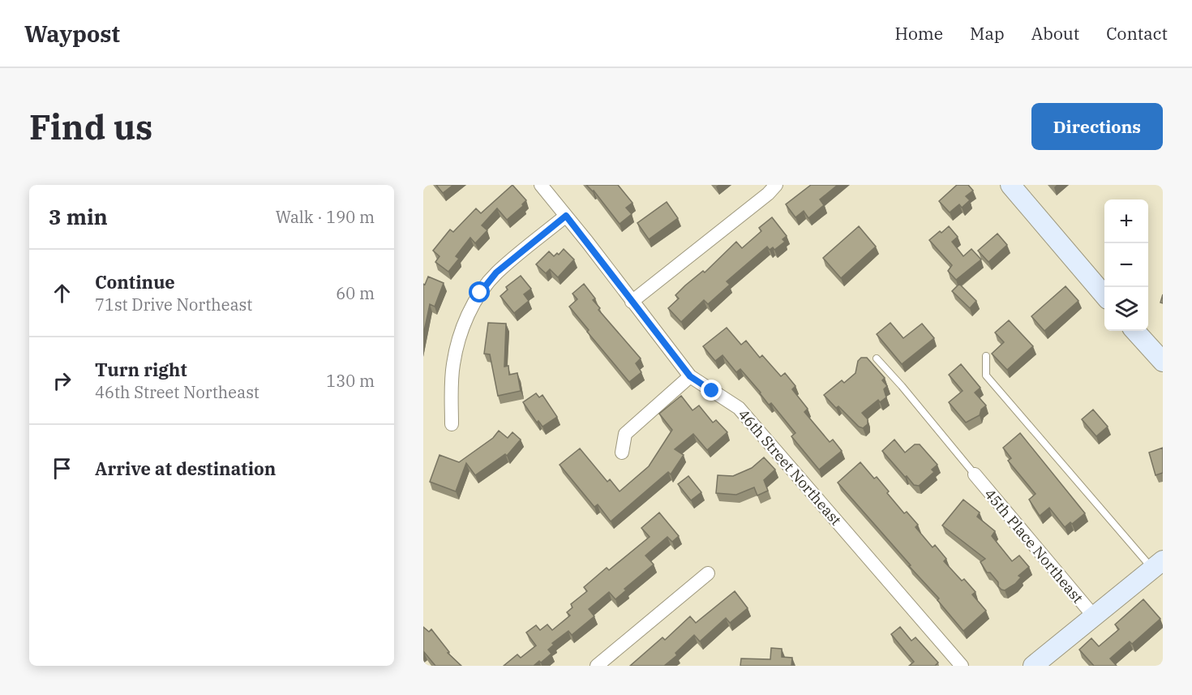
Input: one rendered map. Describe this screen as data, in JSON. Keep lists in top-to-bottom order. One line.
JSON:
{"streets":{"street":["46th Street Northeast","45th Place Northeast"]},"page":{"header":"Waypost","nav":["Home","Map","About","Contact"],"buttons":"Directions","title":"Find us","heading":["3 min","Walk · 190 m"],"map_buttons":["+","−"],"list":[["Continue","71st Drive Northeast","60 m"],["Turn right","46th Street Northeast","130 m"],"Arrive at destination"]}}
